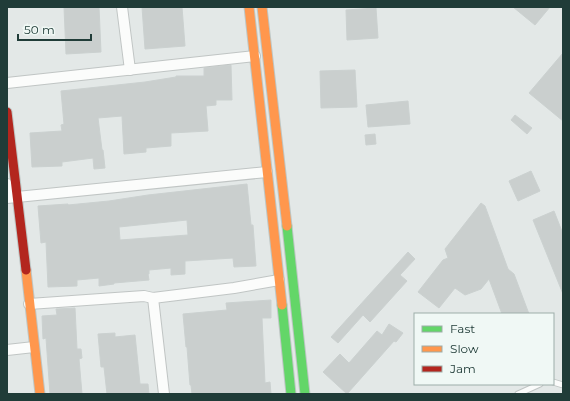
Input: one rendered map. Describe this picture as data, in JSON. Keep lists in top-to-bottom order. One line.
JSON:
{"legend":["Fast","Slow","Jam"],"scale_bar":"50 m"}
